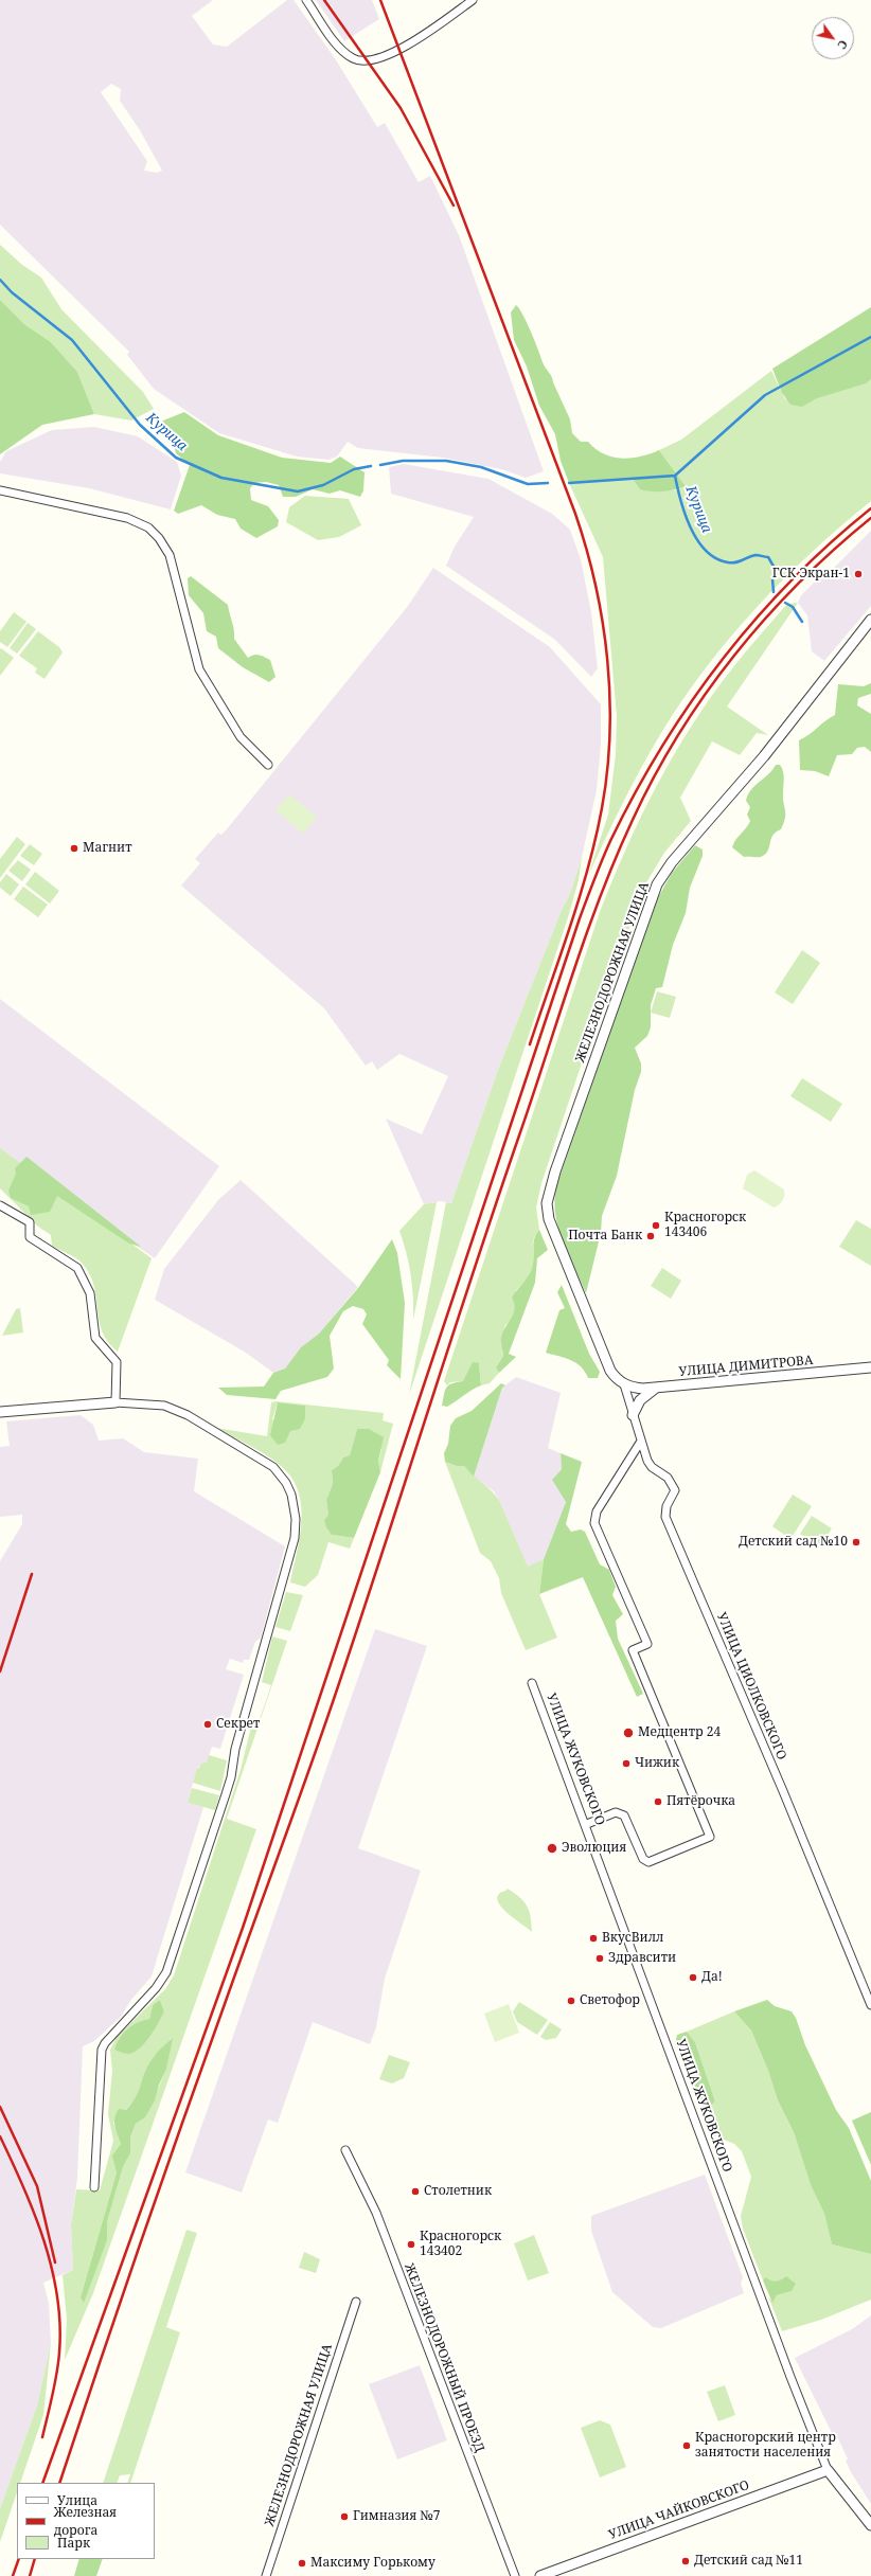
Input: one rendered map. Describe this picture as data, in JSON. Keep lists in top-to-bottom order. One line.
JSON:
{"streets":{"street":["ЖЕЛЕЗНОДОРОЖНАЯ УЛИЦА","УЛИЦА ДИМИТРОВА","УЛИЦА ЦИОЛКОВСКОГО","УЛИЦА ЖУКОВСКОГО","ЖЕЛЕЗНОДОРОЖНЫЙ ПРОЕЗД","УЛИЦА ЧАЙКОВСКОГО"]},"crossings":[["ЖЕЛЕЗНОДОРОЖНАЯ УЛИЦА","УЛИЦА ДИМИТРОВА"],["ЖЕЛЕЗНОДОРОЖНАЯ УЛИЦА","УЛИЦА ЦИОЛКОВСКОГО"],["УЛИЦА ДИМИТРОВА","УЛИЦА ЦИОЛКОВСКОГО"],["УЛИЦА ЖУКОВСКОГО","УЛИЦА ЧАЙКОВСКОГО"]],"water":["Курица"],"places":["ГСК Экран-1","Магнит","Красногорск 143406","Почта Банк","Детский сад №10","Секрет","Медцентр 24","Чижик","Пятёрочка","Эволюция","ВкусВилл","Здравсити","Да!","Светофор","Столетник","Красногорск 143402","Красногорский центр занятости населения","Гимназия №7","Детский сад №11","Максиму Горькому"],"legend":["Улица","Железная дорога","Парк"],"north":"bottom right"}
